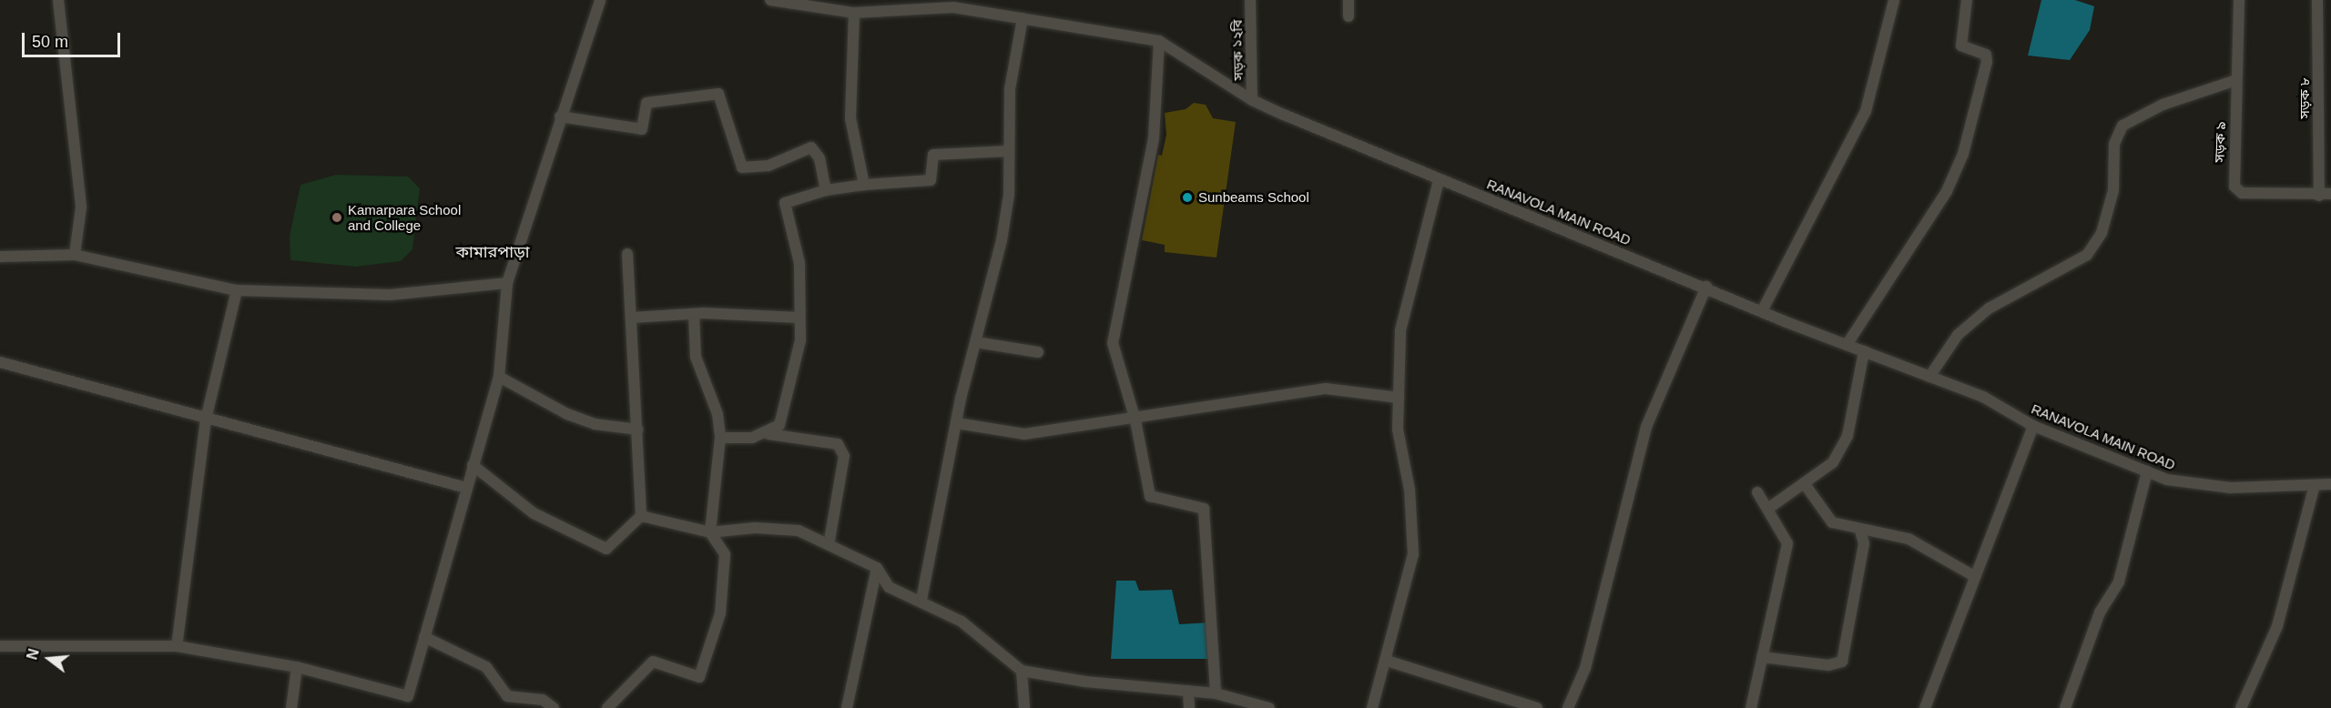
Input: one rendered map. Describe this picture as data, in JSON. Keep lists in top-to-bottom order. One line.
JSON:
{"streets":{"street":["সড়ক ১২বি","সড়ক ৮","সড়ক ৯","RANAVOLA MAIN ROAD"]},"crossings":[["সড়ক ১২বি","RANAVOLA MAIN ROAD"],["সড়ক ৮","সড়ক ৯"]],"districts":["কামারপাড়া"],"places":["Sunbeams School","Kamarpara School and College"],"scale_bar":"50 m","north":"left"}
